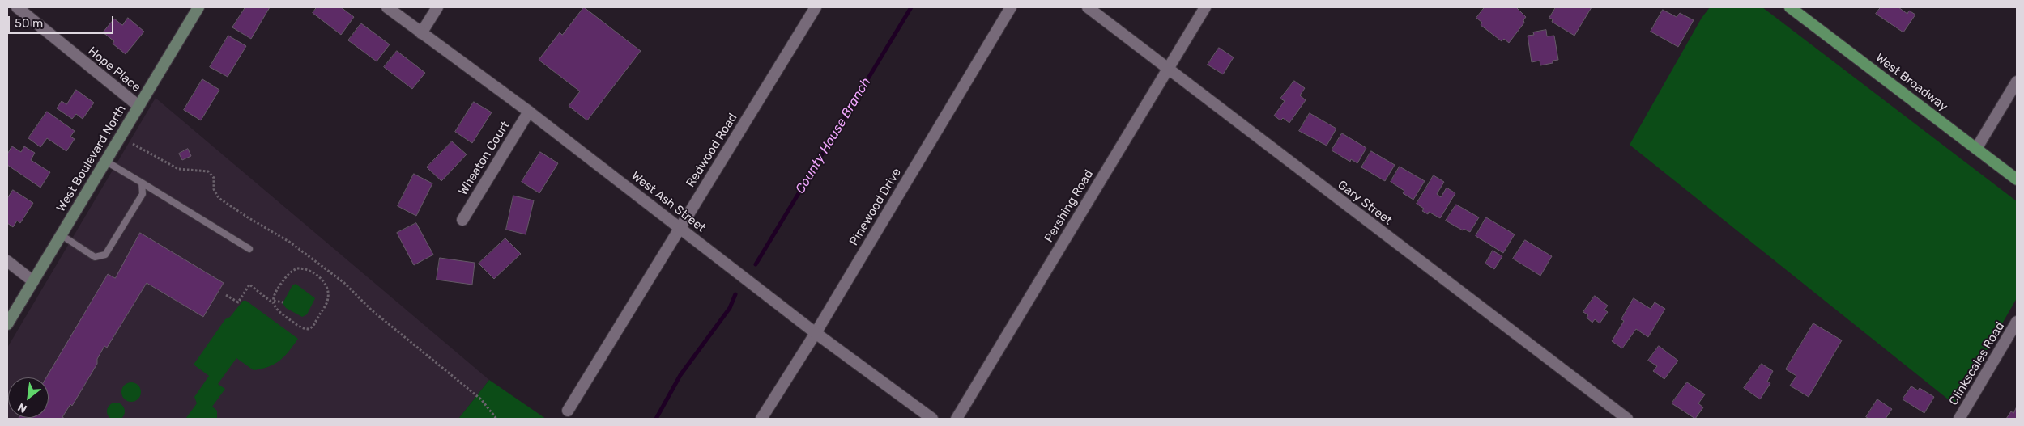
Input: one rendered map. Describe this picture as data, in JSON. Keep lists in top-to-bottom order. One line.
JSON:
{"streets":{"main road":["West Broadway","West Boulevard North"],"street":["Hope Place","Redwood Road","Wheaton Court","West Ash Street","Gary Street","Pershing Road","Pinewood Drive","Clinkscales Road"]},"crossings":[["Hope Place","West Boulevard North"],["Redwood Road","West Ash Street"],["Wheaton Court","West Ash Street"],["West Ash Street","Pinewood Drive"],["Gary Street","Pershing Road"]],"water":["County House Branch"],"scale_bar":"50 m","north":"bottom left"}
